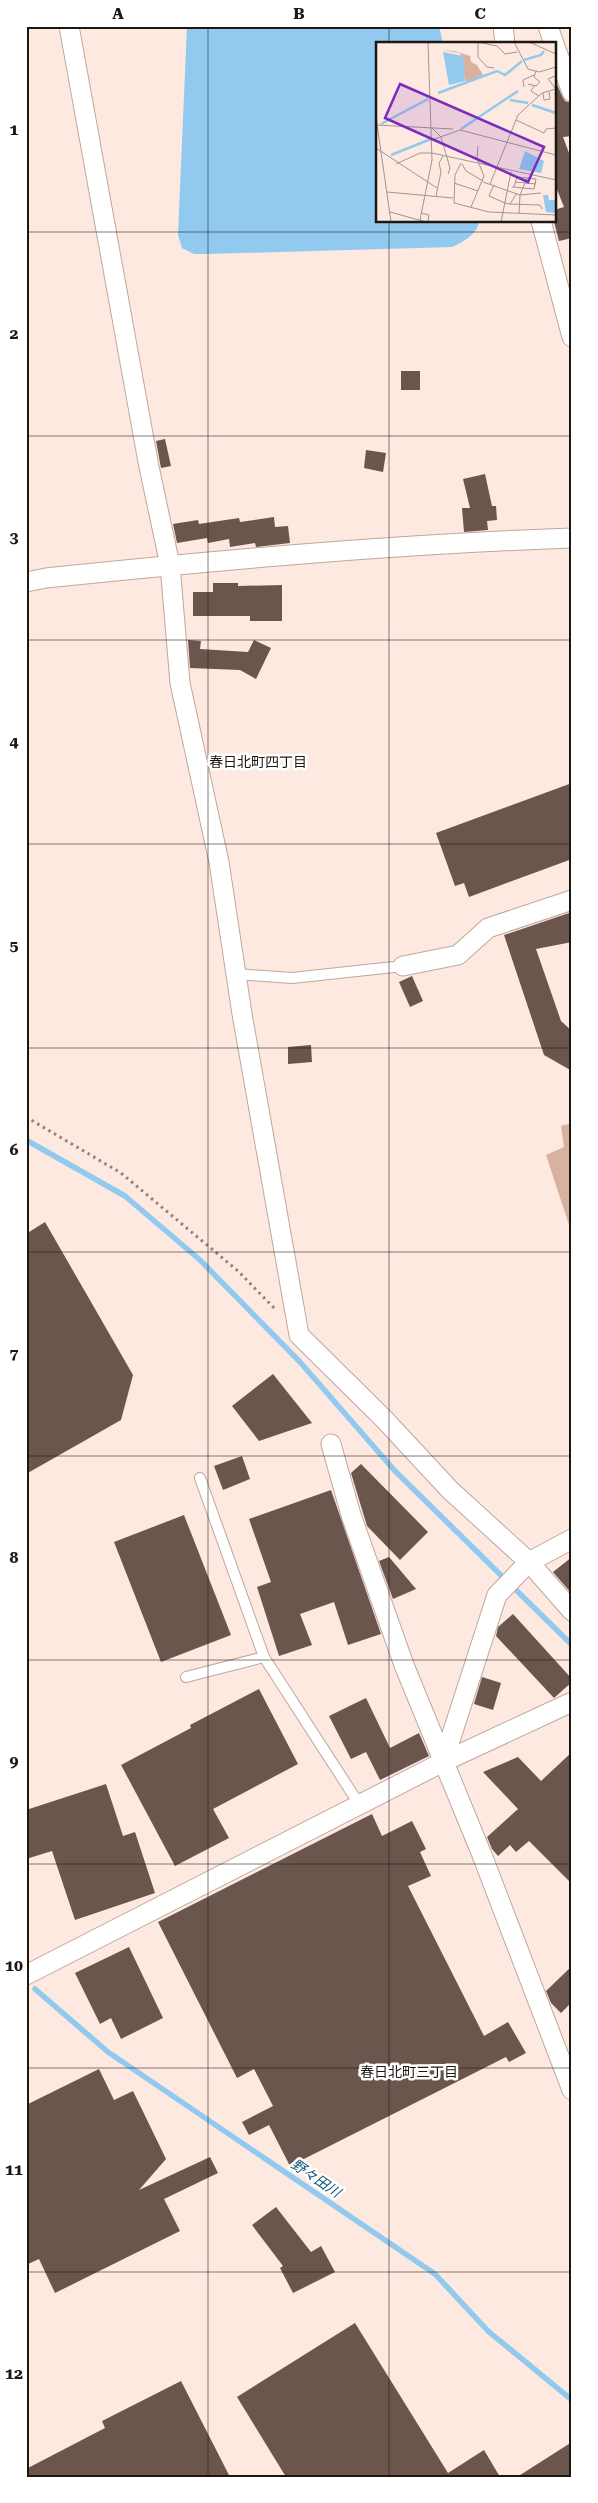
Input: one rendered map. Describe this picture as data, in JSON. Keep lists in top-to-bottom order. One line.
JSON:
{"districts":["春日北町四丁目","春日北町三丁目"],"water":["野々田川"],"grid":{"columns":["A","B","C"],"rows":["1","2","3","4","5","6","7","8","9","10","11","12"]}}
